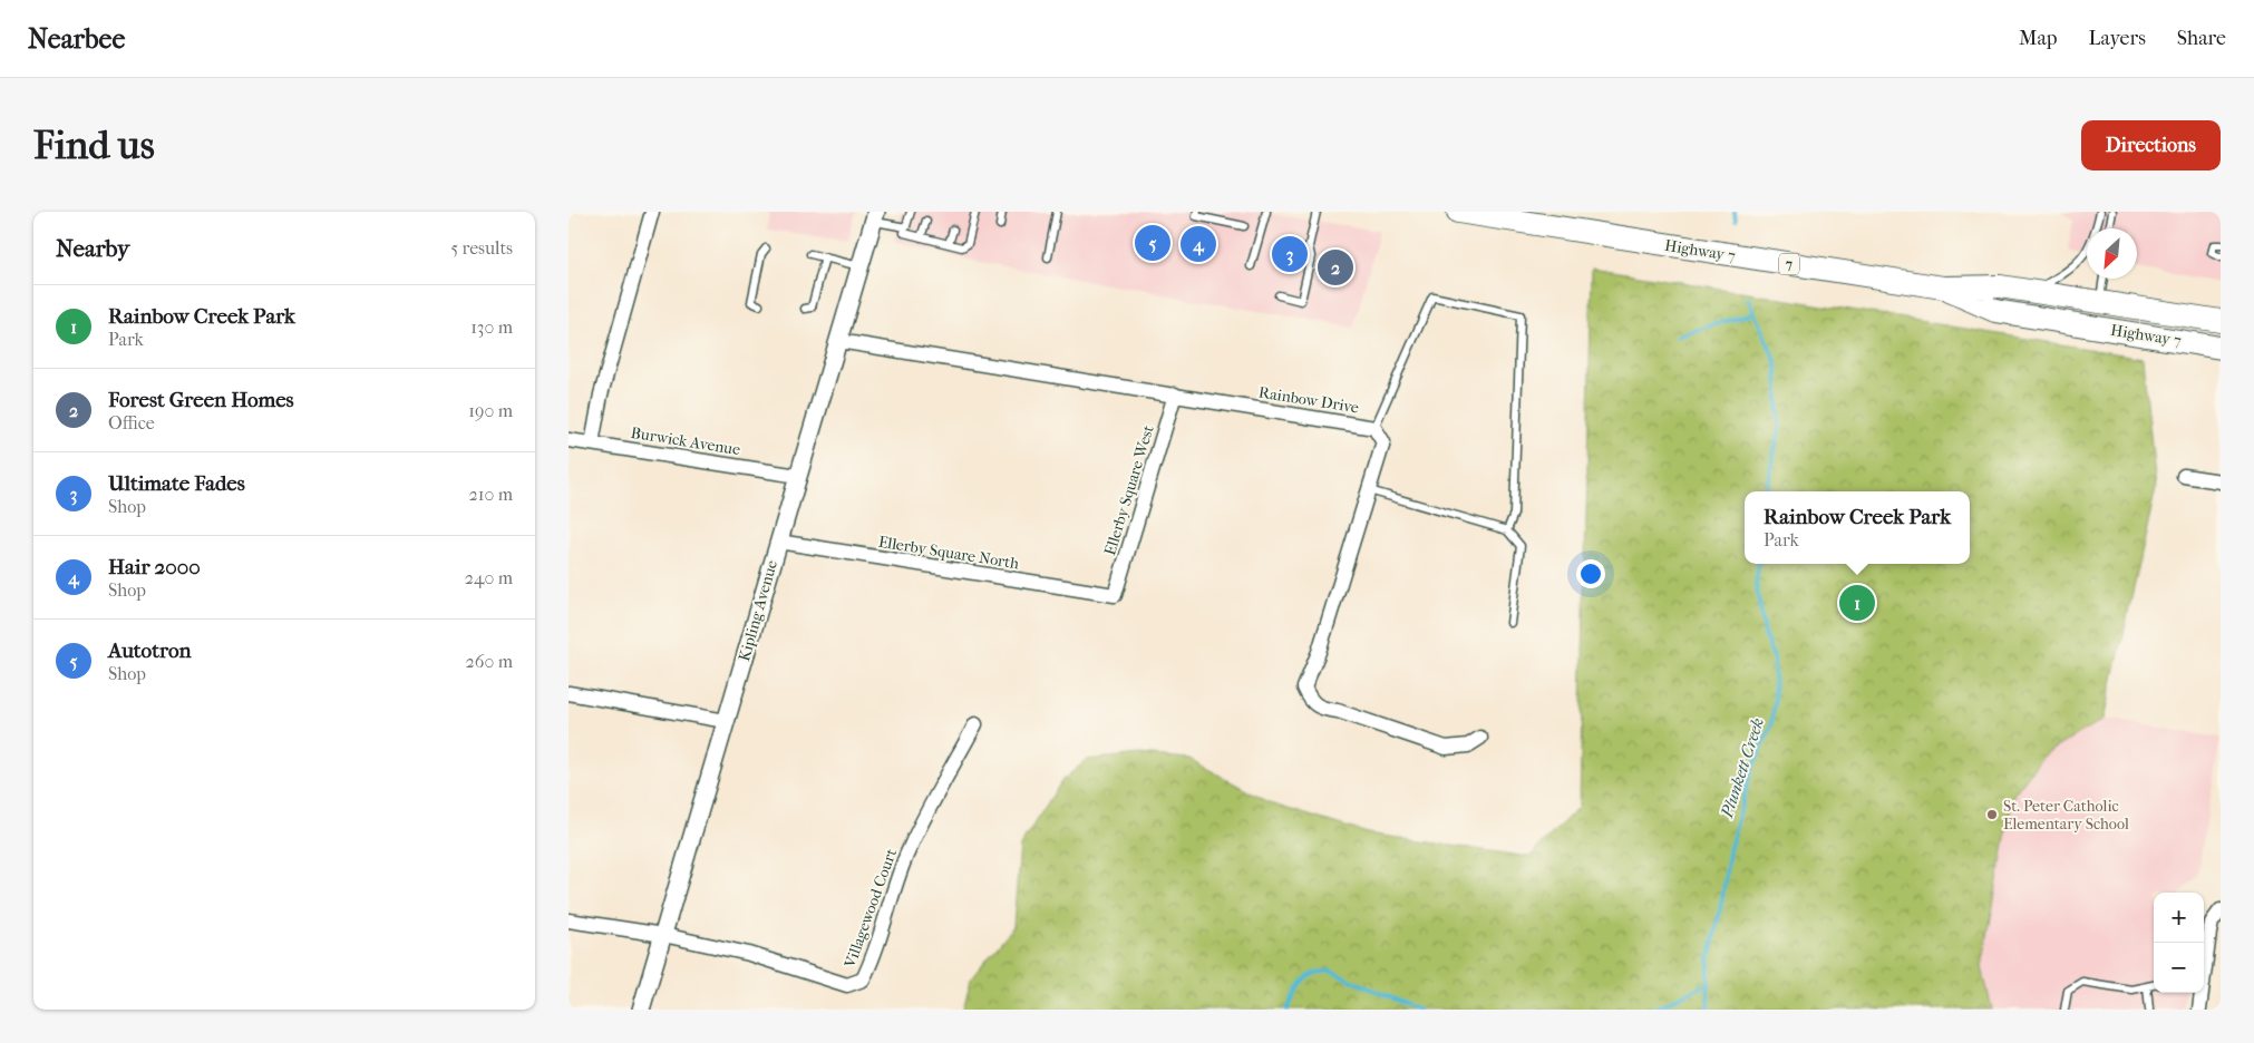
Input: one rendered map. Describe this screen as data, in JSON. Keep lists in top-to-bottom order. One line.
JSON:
{"streets":{"main road":["Highway 7","7"],"street":["Rainbow Drive","Burwick Avenue","Ellerby Square West","Ellerby Square North","Kipling Avenue","Villagewood Court"]},"crossings":[["Rainbow Drive","Ellerby Square West"],["Rainbow Drive","Kipling Avenue"],["Burwick Avenue","Kipling Avenue"],["Ellerby Square West","Ellerby Square North"],["Ellerby Square North","Kipling Avenue"],["Kipling Avenue","Villagewood Court"]],"water":["Plunkett Creek"],"places":["St. Peter Catholic Elementary School"],"north":"bottom left","page":{"header":"Nearbee","nav":["Map","Layers","Share"],"buttons":"Directions","title":"Find us","heading":["Nearby","5 results"],"pins":["5","4","3","2","1"],"list":[{"mark":"1","name":"Rainbow Creek Park","note":"Park","value":"130 m"},{"mark":"2","name":"Forest Green Homes","note":"Office","value":"190 m"},{"mark":"3","name":"Ultimate Fades","note":"Shop","value":"210 m"},{"mark":"4","name":"Hair 2000","note":"Shop","value":"240 m"},{"mark":"5","name":"Autotron","note":"Shop","value":"260 m"}],"popup":["Rainbow Creek Park","Park"],"map_buttons":["+","−"]}}
